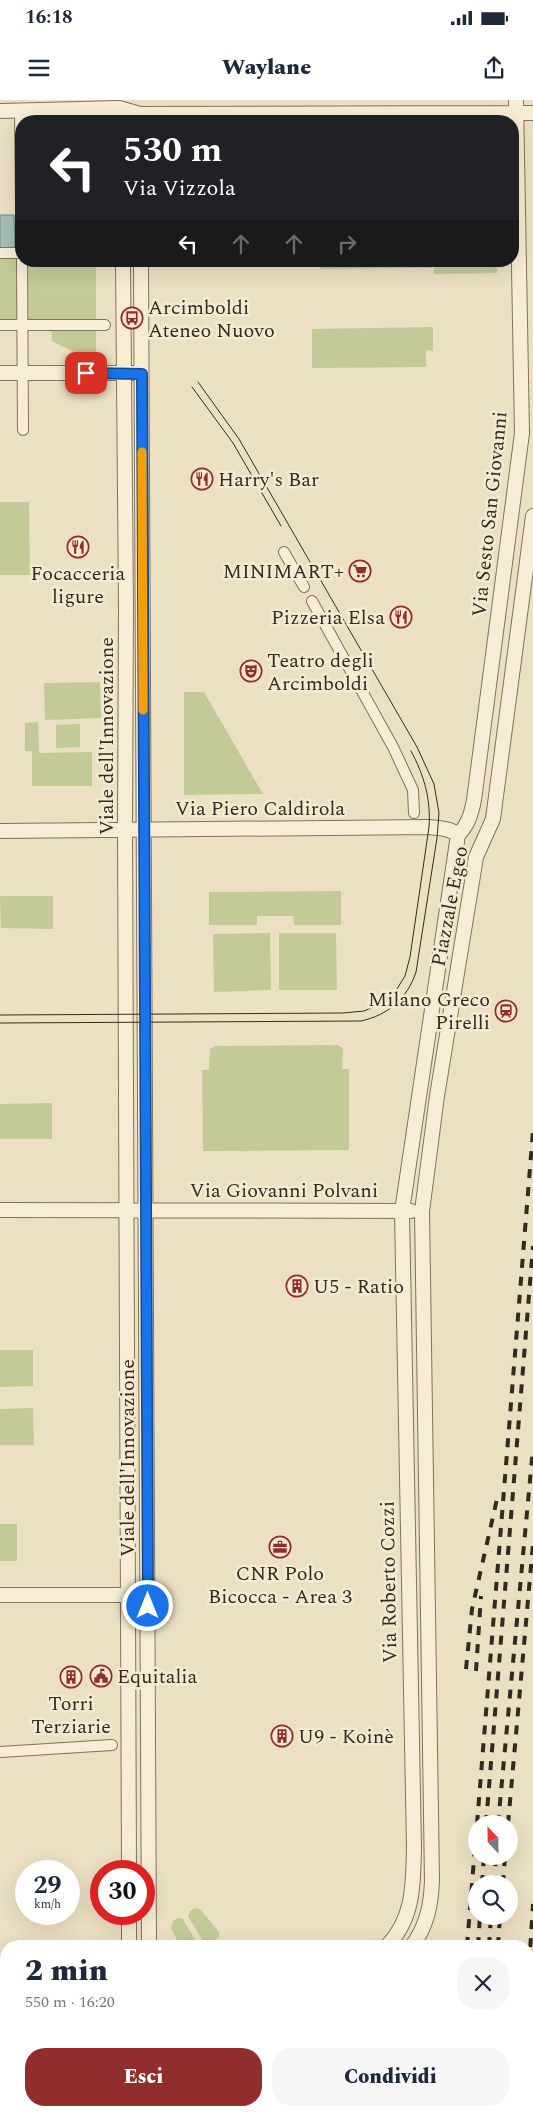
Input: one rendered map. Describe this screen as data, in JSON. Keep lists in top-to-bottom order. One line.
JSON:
{"streets":{"street":["Via Sesto San Giovanni","Viale dell'Innovazione","Via Piero Caldirola","Piazzale Egeo","Via Giovanni Polvani","Via Roberto Cozzi"]},"crossings":[["Via Sesto San Giovanni","Via Piero Caldirola"],["Via Sesto San Giovanni","Piazzale Egeo"],["Viale dell'Innovazione","Via Piero Caldirola"],["Viale dell'Innovazione","Via Giovanni Polvani"],["Via Piero Caldirola","Piazzale Egeo"],["Piazzale Egeo","Via Giovanni Polvani"],["Piazzale Egeo","Via Roberto Cozzi"],["Via Giovanni Polvani","Via Roberto Cozzi"]],"places":{"bus stop":["Arcimboldi Ateneo Nuovo"],"restaurant":["Harry's Bar","Focacceria ligure","Pizzeria Elsa"],"supermarket":["MINIMART+"],"theatre":["Teatro degli Arcimboldi"],"station":["Milano Greco Pirelli"],"building":["U5 - Ratio","Torri Terziarie","U9 - Koinè"],"office":["CNR Polo Bicocca - Area 3"],"public building":["Equitalia"]},"north":"top","page":{"status":"16:18","header":"Waylane","turn":["530 m","Via Vizzola"],"speed":"29 km/h","limit":"30","heading":["2 min","550 m · 16:20"],"buttons":["Esci","Condividi"]}}
